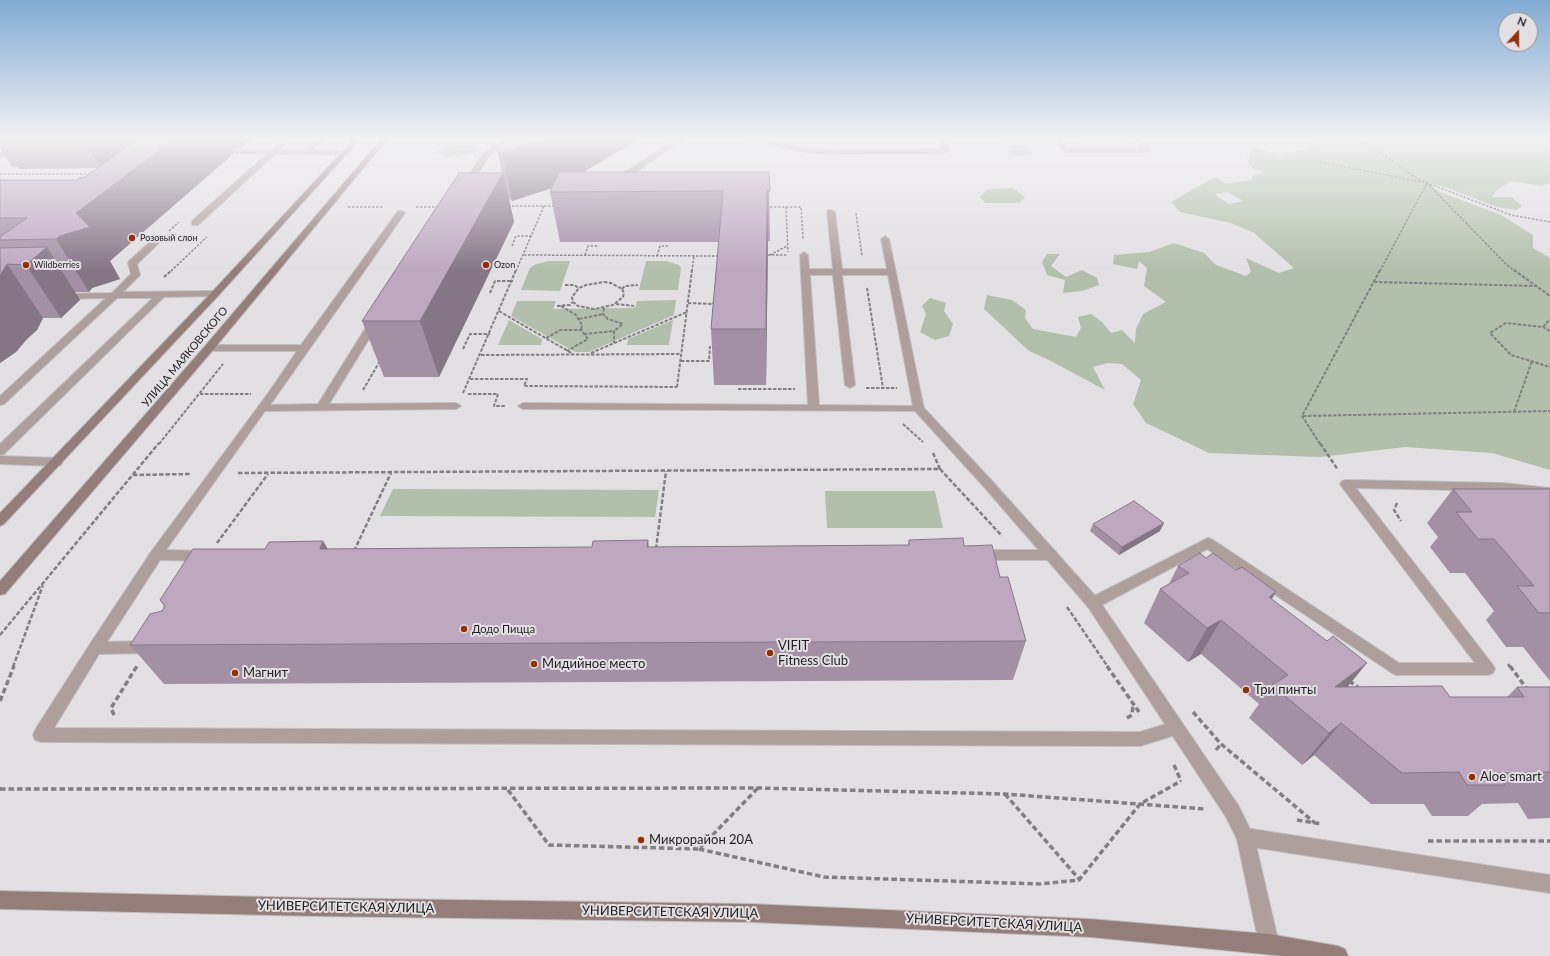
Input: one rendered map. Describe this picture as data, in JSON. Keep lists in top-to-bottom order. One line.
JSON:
{"streets":{"main road":["УЛИЦА МАЯКОВСКОГО","УНИВЕРСИТЕТСКАЯ УЛИЦА"]},"places":["Розовый слон","Wildberries","Ozon","Додо Пицца","VIFIT Fitness Club","Мидийное место","Магнит","Три пинты","Aloe smart","Микрорайон 20А"],"north":"top"}
